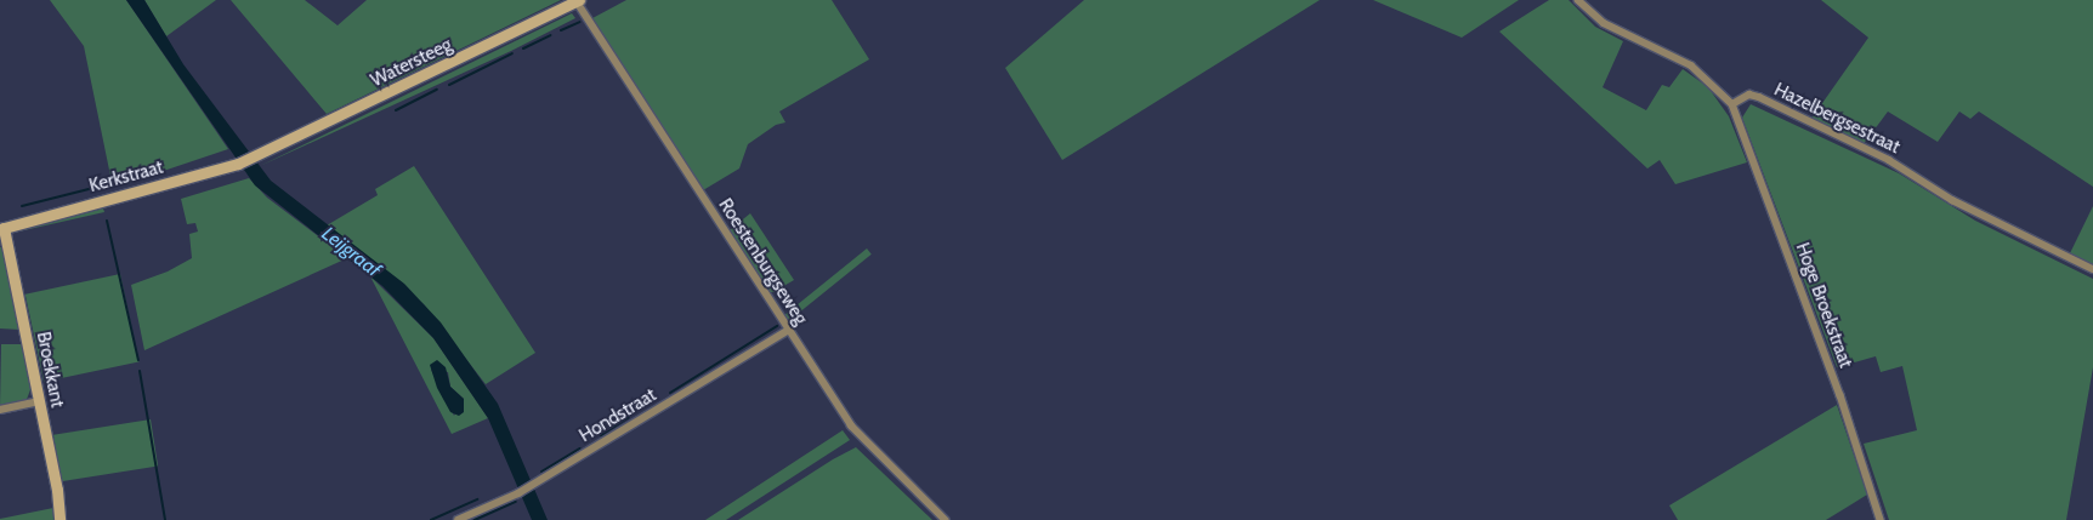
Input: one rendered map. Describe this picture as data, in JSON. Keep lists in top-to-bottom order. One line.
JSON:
{"streets":{"street":["Watersteeg","Hazelbergsestraat","Kerkstraat","Roestenburgseweg","Hoge Broekstraat","Broekkant","Hondstraat"]},"crossings":[["Watersteeg","Kerkstraat"],["Watersteeg","Roestenburgseweg"],["Hazelbergsestraat","Hoge Broekstraat"],["Kerkstraat","Broekkant"],["Roestenburgseweg","Hondstraat"]],"water":["Leijgraaf"]}
